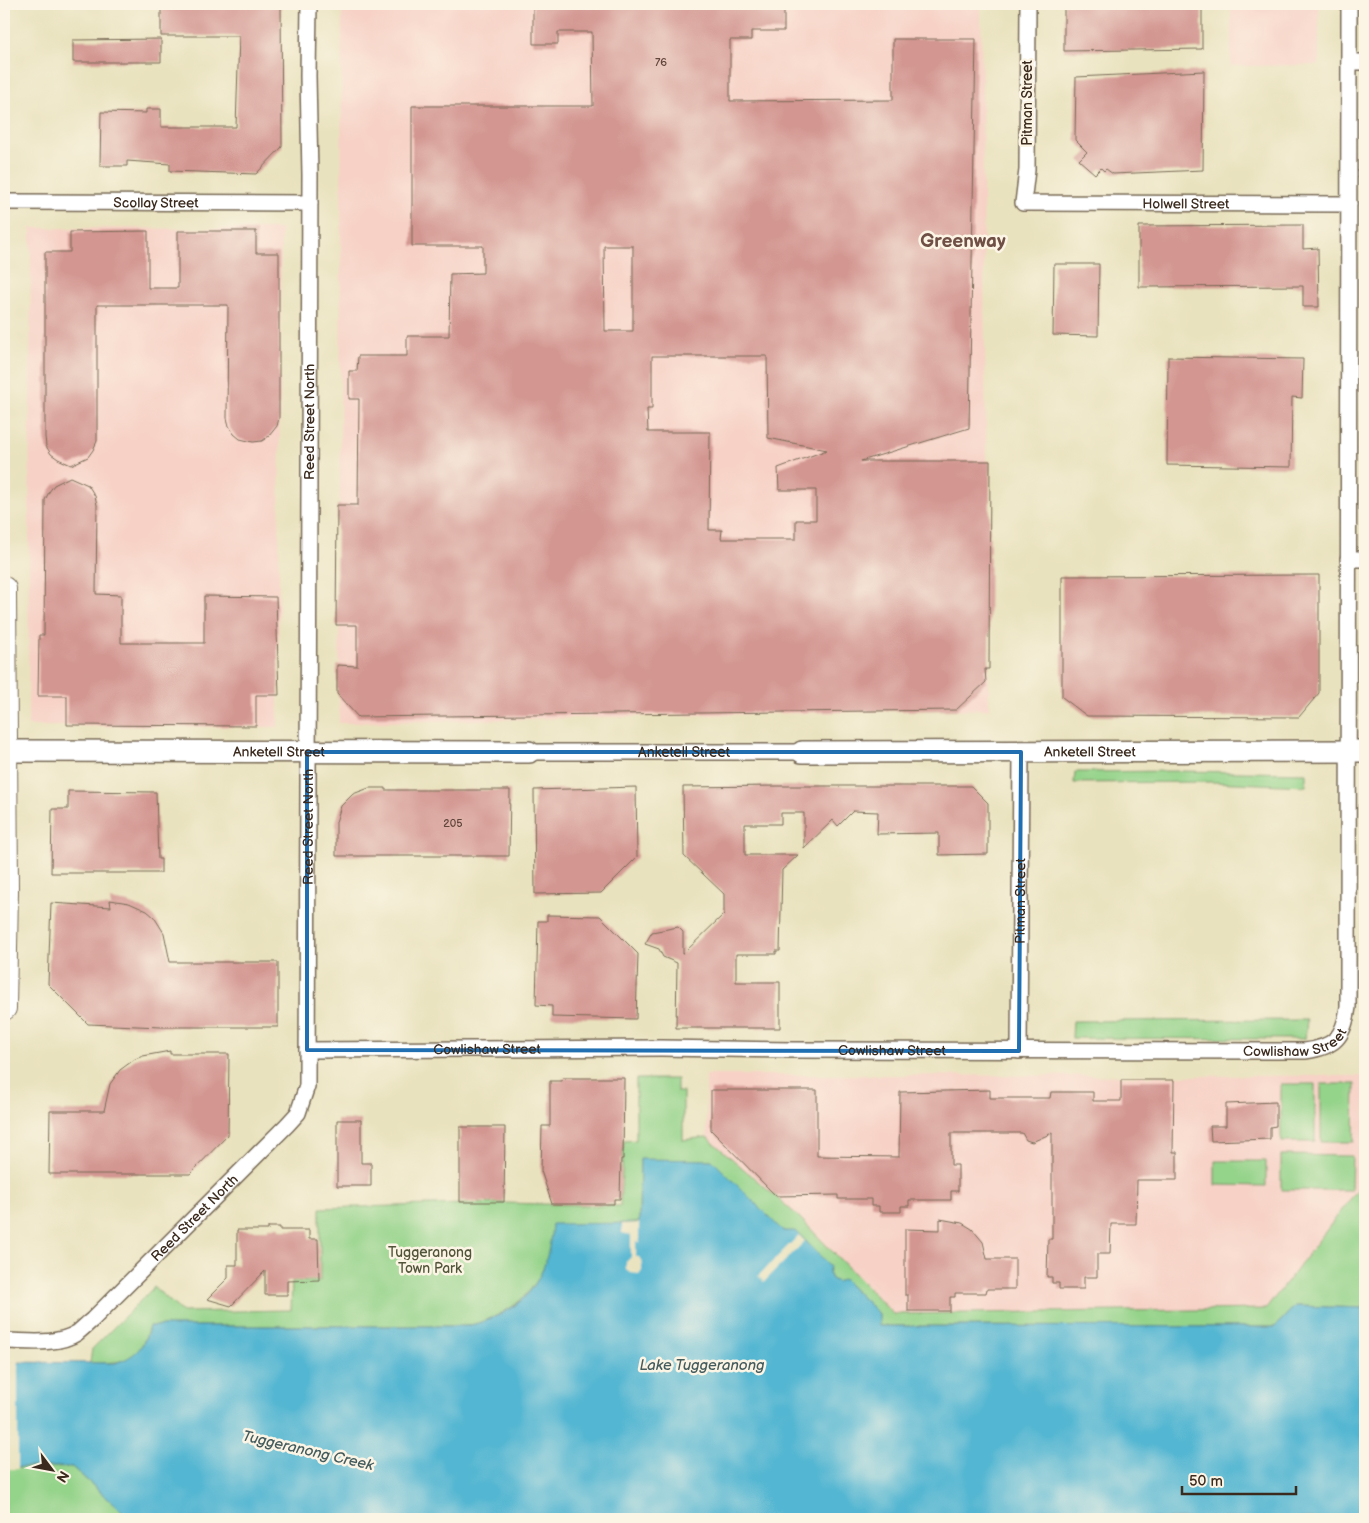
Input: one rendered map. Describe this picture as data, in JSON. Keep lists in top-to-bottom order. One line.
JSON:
{"streets":{"street":["Pitman Street","Scollay Street","Holwell Street","Reed Street North","Anketell Street","Cowlishaw Street"]},"crossings":[["Pitman Street","Holwell Street"],["Pitman Street","Anketell Street"],["Pitman Street","Cowlishaw Street"],["Scollay Street","Reed Street North"],["Holwell Street","Cowlishaw Street"],["Reed Street North","Anketell Street"],["Reed Street North","Cowlishaw Street"],["Anketell Street","Cowlishaw Street"]],"districts":["Greenway"],"water":["Lake Tuggeranong","Tuggeranong Creek"],"parks":["Tuggeranong Town Park"],"house_numbers":["76","205"],"scale_bar":"50 m","north":"bottom right"}
